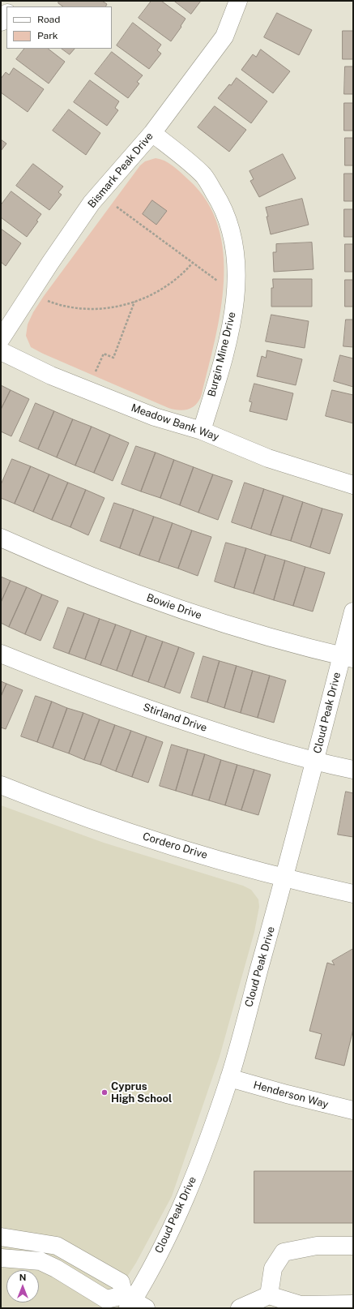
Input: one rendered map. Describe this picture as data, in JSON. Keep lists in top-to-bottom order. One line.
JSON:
{"streets":{"street":["Bismark Peak Drive","Burgin Mine Drive","Meadow Bank Way","Bowie Drive","Cloud Peak Drive","Stirland Drive","Cordero Drive","Henderson Way"]},"crossings":[["Bismark Peak Drive","Burgin Mine Drive"],["Burgin Mine Drive","Meadow Bank Way"],["Bowie Drive","Cloud Peak Drive"],["Cloud Peak Drive","Stirland Drive"],["Cloud Peak Drive","Cordero Drive"],["Cloud Peak Drive","Henderson Way"]],"places":["Cyprus High School"],"legend":["Road","Park"],"north":"top"}
